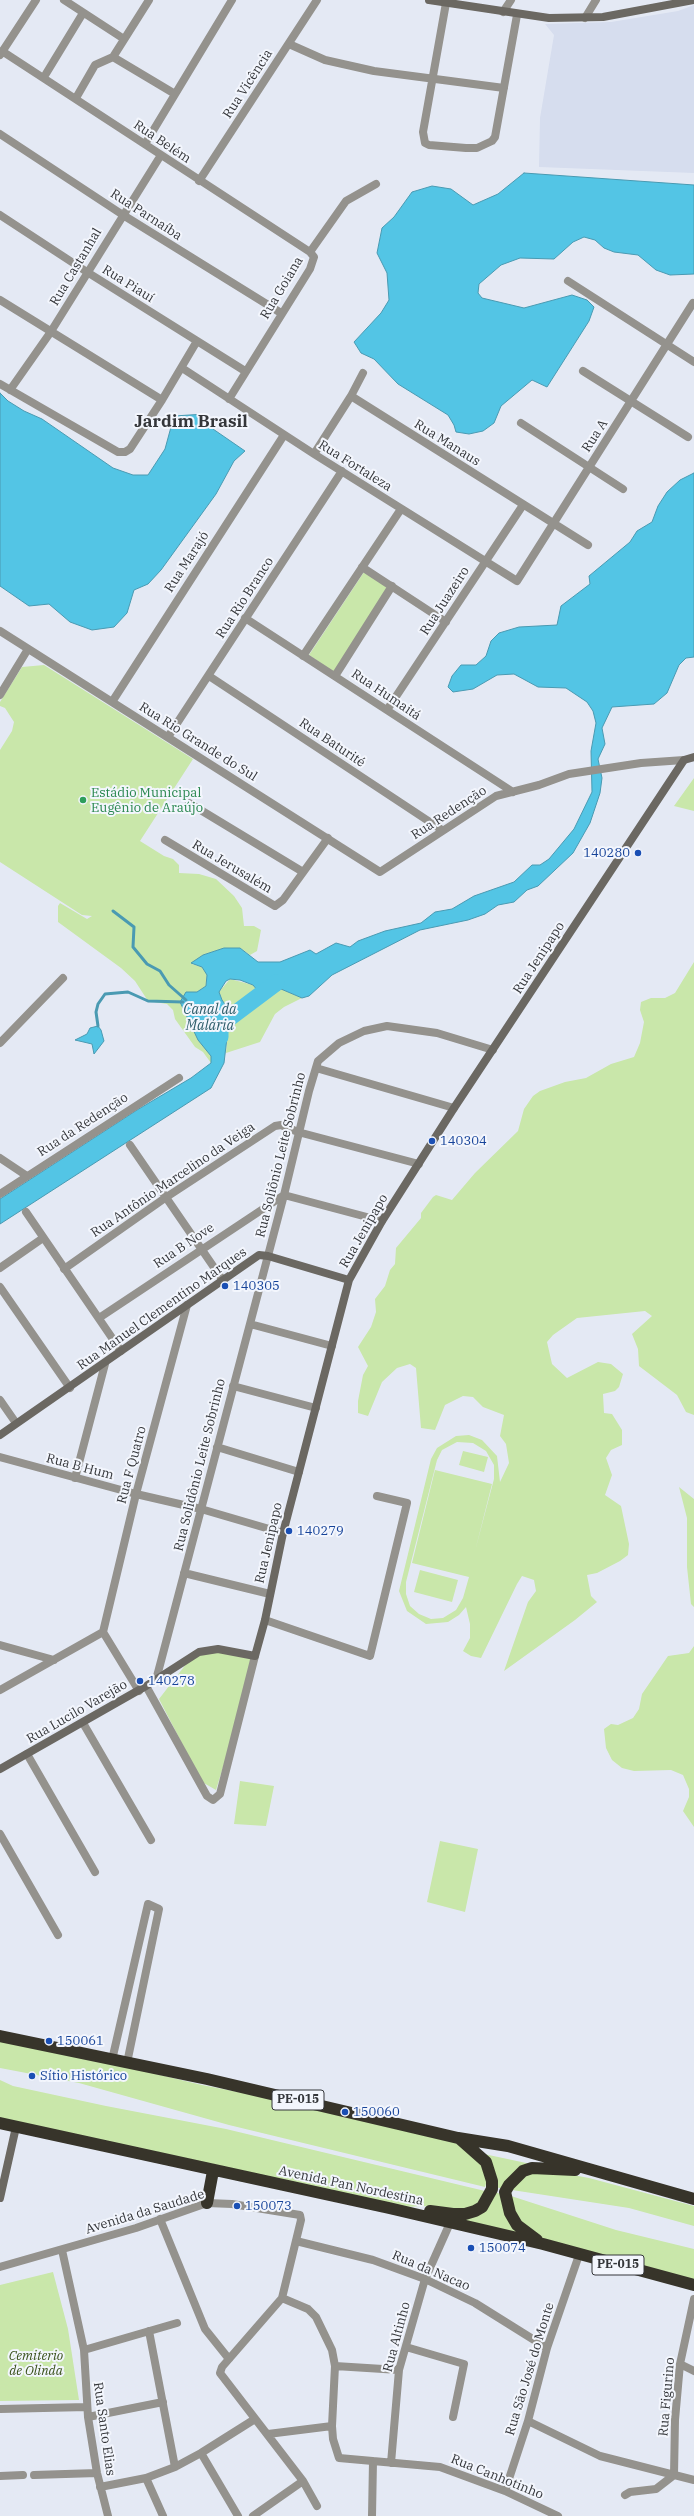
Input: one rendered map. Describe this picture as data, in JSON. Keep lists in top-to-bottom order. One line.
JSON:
{"streets":{"highway":["PE-015","Avenida Pan Nordestina"],"street":["Rua Vicência","Rua Belém","Rua Parnaíba","Rua Castanhal","Rua Piauí","Rua Goiana","Rua A","Rua Manaus","Rua Fortaleza","Rua Marajó","Rua Rio Branco","Rua Juazeiro","Rua Humaitá","Rua Rio Grande do Sul","Rua Baturité","Rua Redenção","Rua Jerusalém","Rua Jenipapo","Rua da Redenção","Rua Soliônio Leite Sobrinho","Rua Antônio Marcelino da Veiga","Rua B Nove","Rua Manuel Clementino Marques","Rua F Quatro","Rua Solidônio Leite Sobrinho","Rua B Hum","Rua Lucilo Varejão","Avenida da Saudade","Rua da Nacao","Rua Altinho","Rua São José do Monte","Rua Figurino","Rua Santo Elias","Rua Canhotinho"]},"crossings":[["Rua Vicência","Rua Belém"],["Rua Belém","Rua Castanhal"],["Rua Belém","Rua Goiana"],["Rua Parnaíba","Rua Castanhal"],["Rua Parnaíba","Rua Goiana"],["Rua Castanhal","Rua Piauí"],["Rua Piauí","Rua Goiana"],["Rua Goiana","Rua Fortaleza"],["Rua A","Rua Manaus"],["Rua A","Rua Fortaleza"],["Rua Manaus","Rua Juazeiro"],["Rua Fortaleza","Rua Marajó"],["Rua Fortaleza","Rua Rio Branco"],["Rua Fortaleza","Rua Juazeiro"],["Rua Marajó","Rua Rio Grande do Sul"],["Rua Rio Branco","Rua Humaitá"],["Rua Rio Branco","Rua Rio Grande do Sul"],["Rua Rio Branco","Rua Baturité"],["Rua Juazeiro","Rua Humaitá"],["Rua Humaitá","Rua Redenção"],["Rua Rio Grande do Sul","Rua Redenção"],["Rua Rio Grande do Sul","Rua Jerusalém"],["Rua Baturité","Rua Redenção"],["Rua Redenção","Rua Jenipapo"],["Rua Jenipapo","Rua Antônio Marcelino da Veiga"],["Rua Jenipapo","Rua Manuel Clementino Marques"],["Rua Jenipapo","Rua B Hum"],["Rua Jenipapo","Rua Lucilo Varejão"],["Rua Soliônio Leite Sobrinho","Rua Antônio Marcelino da Veiga"],["Rua Soliônio Leite Sobrinho","Rua B Nove"],["Rua Soliônio Leite Sobrinho","Rua Manuel Clementino Marques"],["Rua Soliônio Leite Sobrinho","Rua Solidônio Leite Sobrinho"],["Rua Manuel Clementino Marques","Rua F Quatro"],["Rua Manuel Clementino Marques","Rua Solidônio Leite Sobrinho"],["Rua F Quatro","Rua B Hum"],["Rua Solidônio Leite Sobrinho","Rua B Hum"],["Rua Solidônio Leite Sobrinho","Rua Lucilo Varejão"],["Avenida Pan Nordestina","Rua Altinho"],["Avenida Pan Nordestina","Rua São José do Monte"],["Avenida da Saudade","Rua da Nacao"],["Avenida da Saudade","Rua Santo Elias"],["Rua da Nacao","Rua Altinho"],["Rua da Nacao","Rua São José do Monte"],["Rua Altinho","Rua Canhotinho"],["Rua São José do Monte","Rua Canhotinho"]],"districts":["Jardim Brasil"],"water":["Canal da Malária"],"parks":["Cemiterio de Olinda"],"places":["Estádio Municipal Eugênio de Araújo","140280","140304","140305","140279","140278","150061","Sítio Histórico","150060","150073","150074"]}
